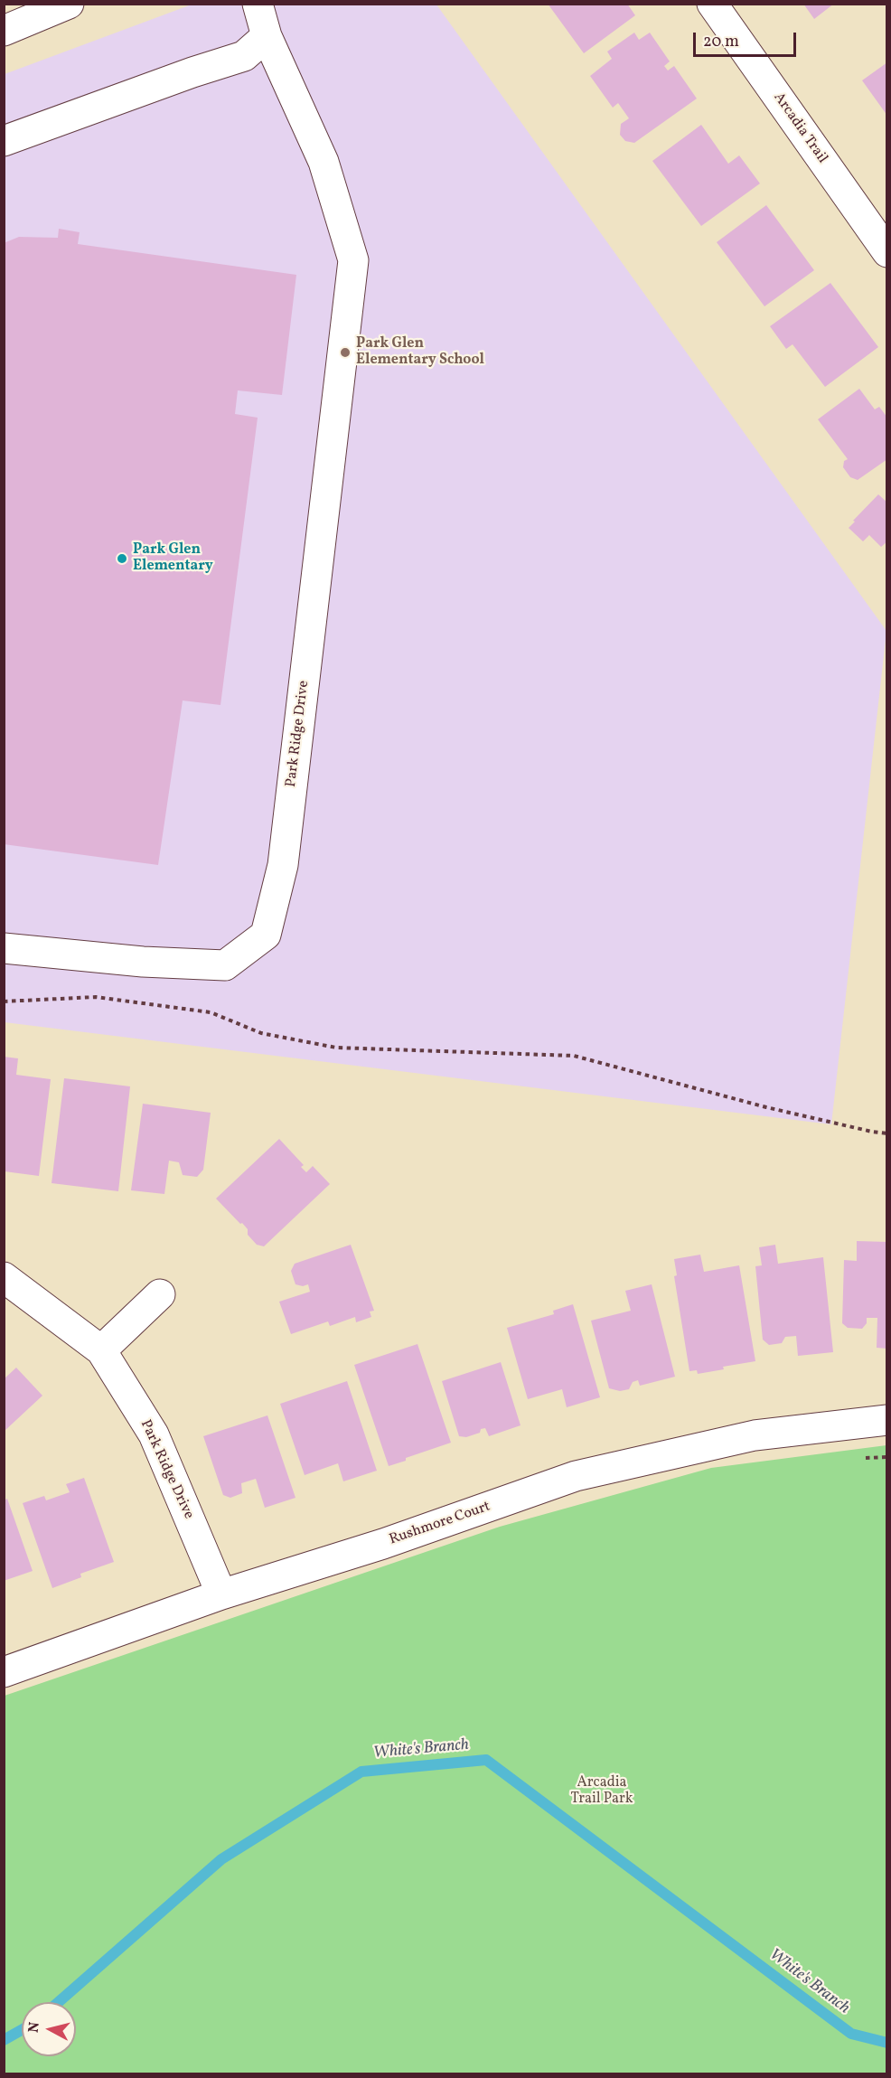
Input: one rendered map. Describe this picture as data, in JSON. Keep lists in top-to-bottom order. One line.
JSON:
{"streets":{"street":["Arcadia Trail","Park Ridge Drive","Rushmore Court"]},"crossings":[["Park Ridge Drive","Rushmore Court"]],"water":["White's Branch"],"parks":["Arcadia Trail Park"],"places":["Park Glen Elementary School","Park Glen Elementary"],"scale_bar":"20 m","north":"left"}
